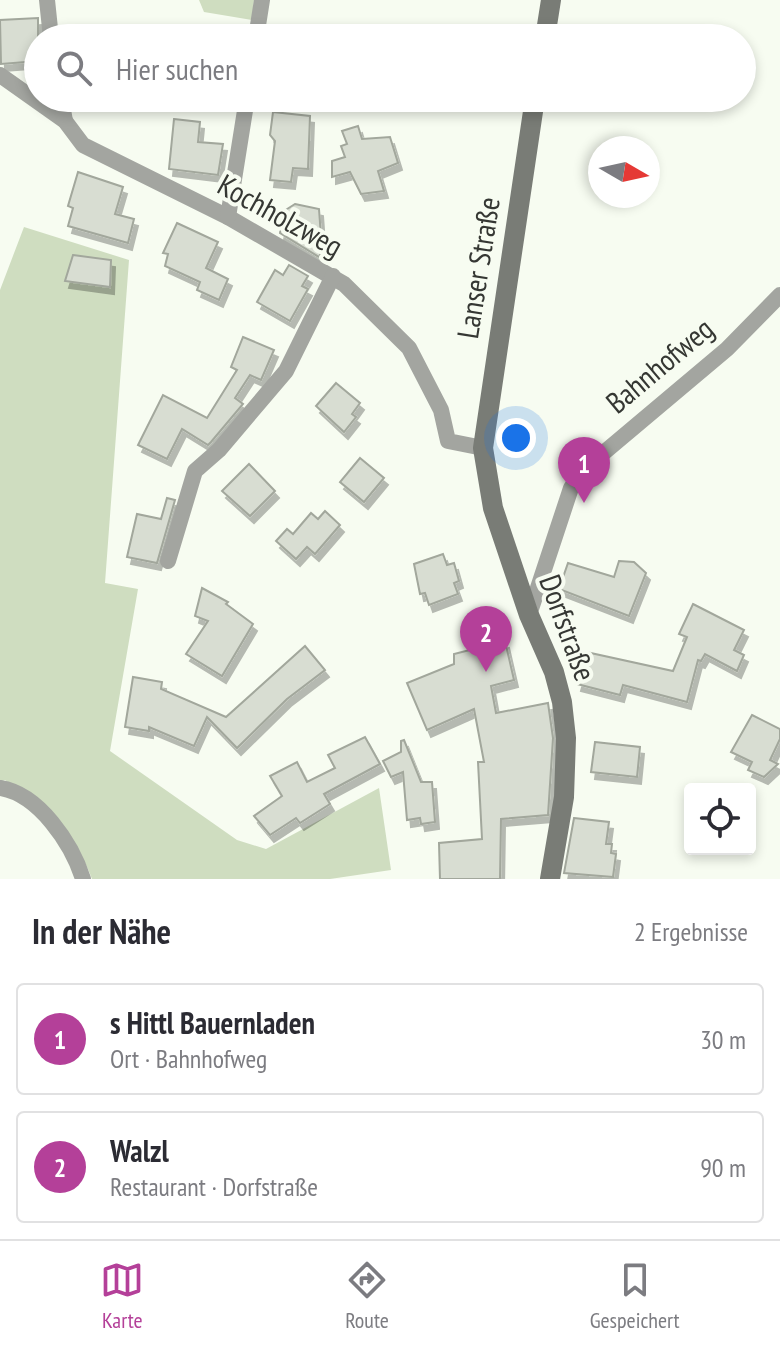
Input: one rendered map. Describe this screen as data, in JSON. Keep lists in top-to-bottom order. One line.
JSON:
{"streets":{"main road":["Lanser Straße","Dorfstraße"],"street":["Kochholzweg","Bahnhofweg"]},"crossings":[["Kochholzweg","Lanser Straße"],["Kochholzweg","Dorfstraße"],["Lanser Straße","Dorfstraße"],["Bahnhofweg","Dorfstraße"]],"north":"right","page":{"search":"Hier suchen","pins":["1","2"],"heading":["In der Nähe","2 Ergebnisse"],"list":[{"mark":"1","name":"s Hittl Bauernladen","note":"Ort · Bahnhofweg","value":"30 m"},{"mark":"2","name":"Walzl","note":"Restaurant · Dorfstraße","value":"90 m"}],"nav":["Karte","Route","Gespeichert"]}}
